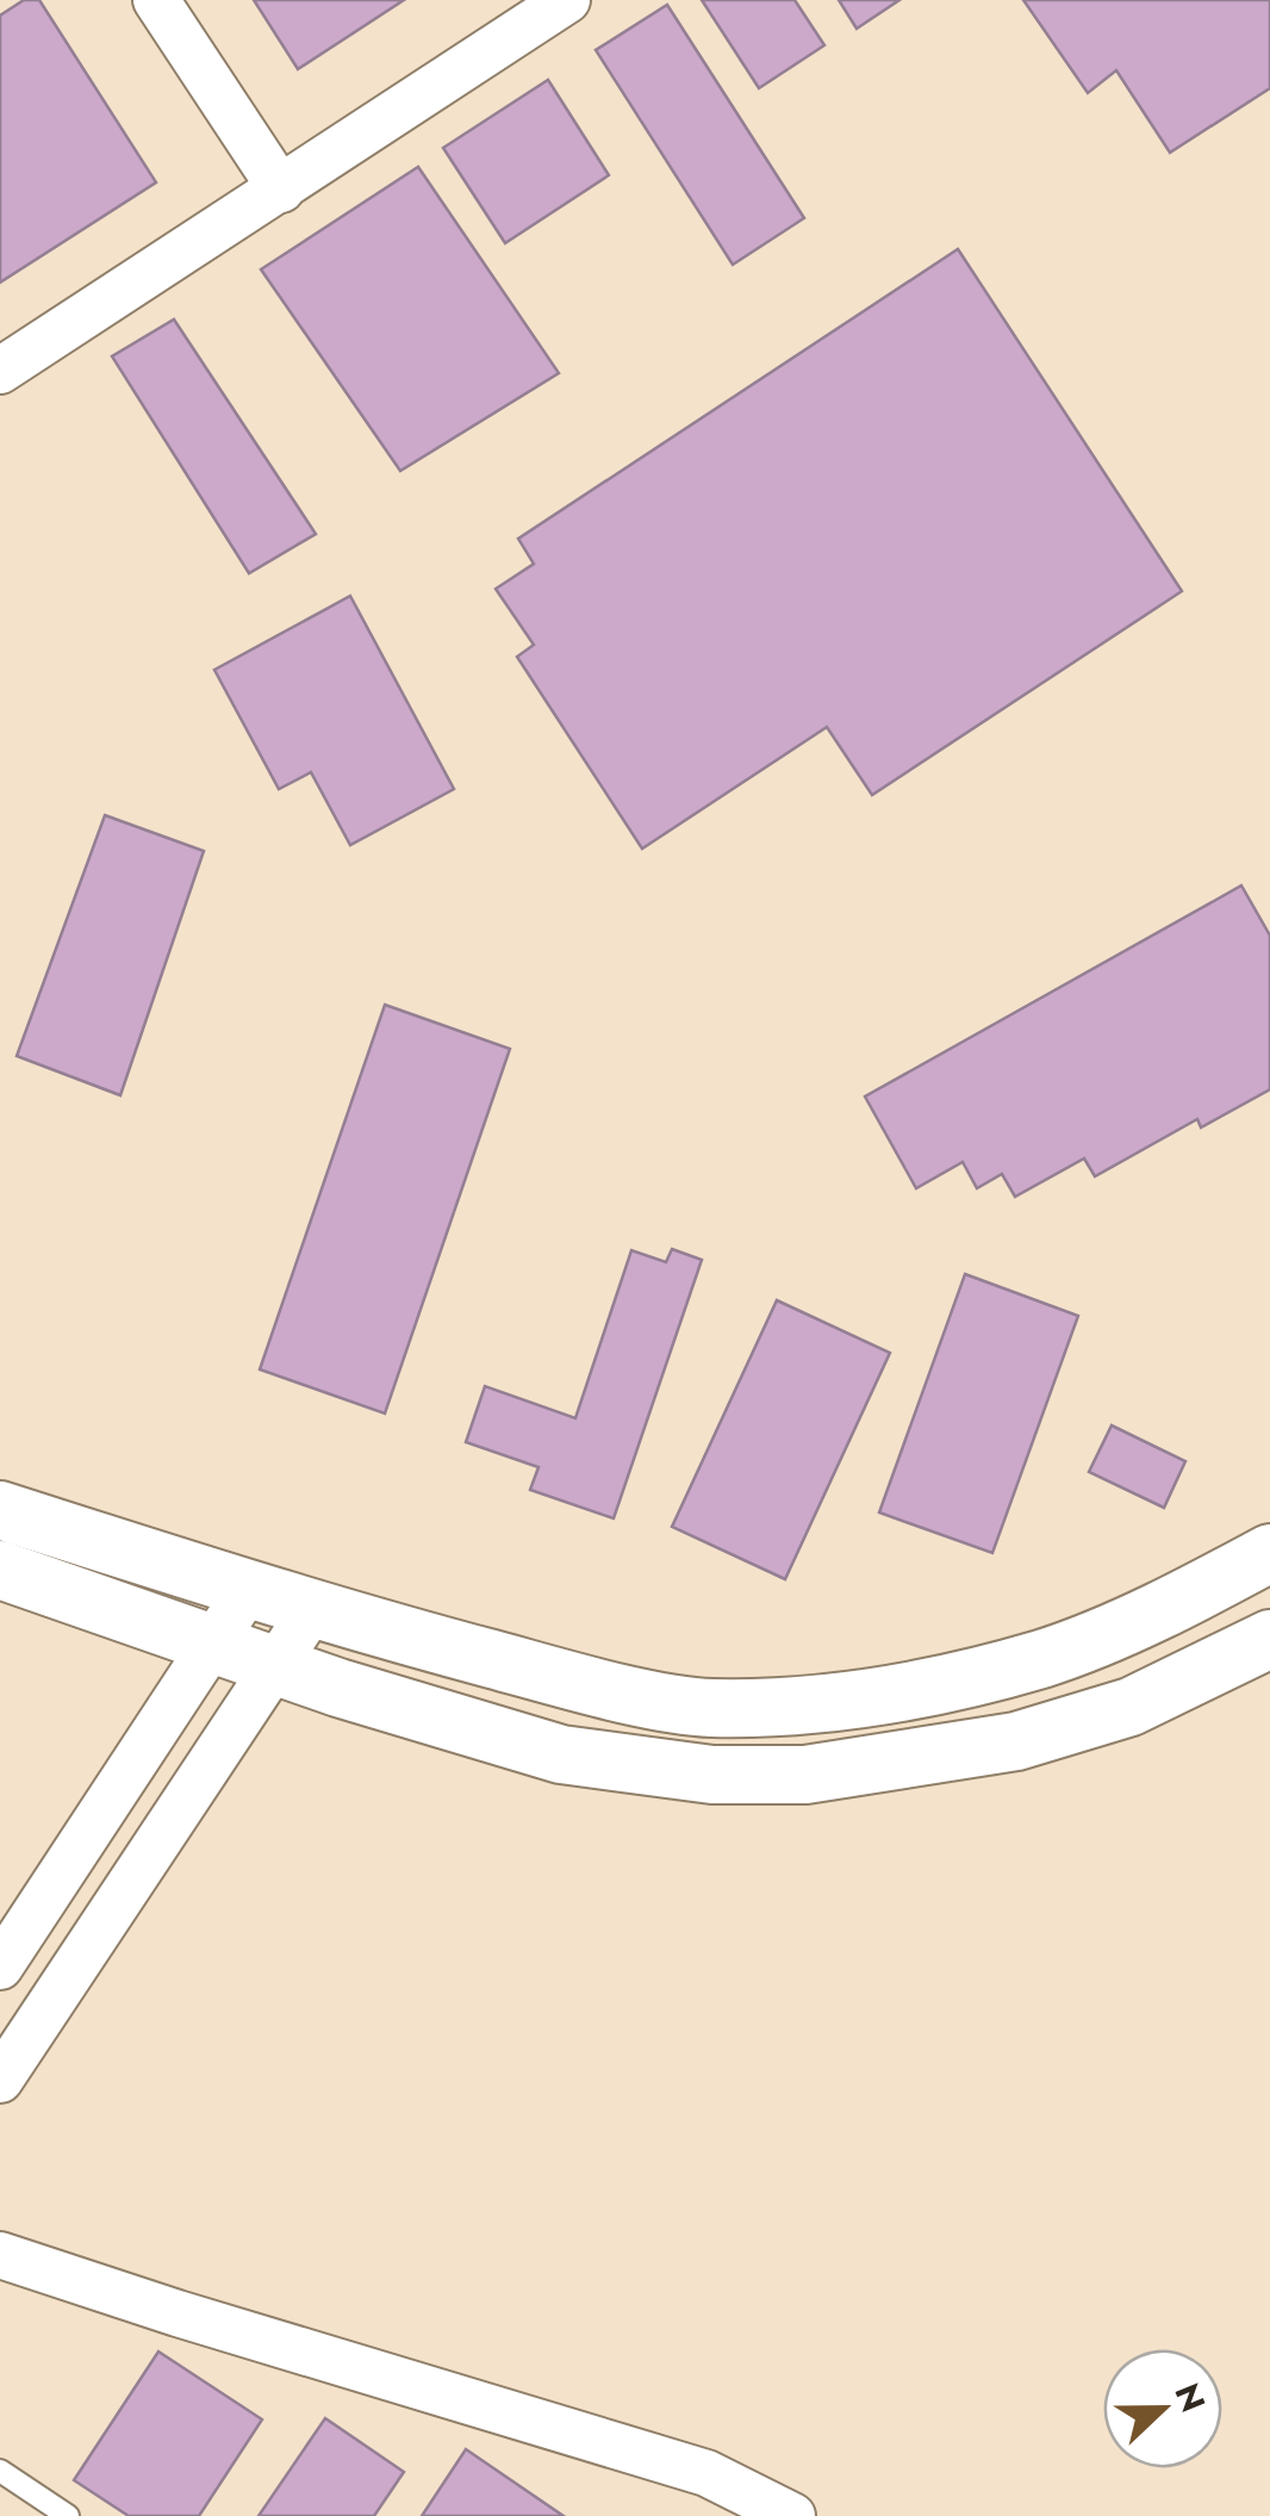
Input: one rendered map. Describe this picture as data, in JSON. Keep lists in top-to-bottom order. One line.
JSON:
{"north":"right"}
